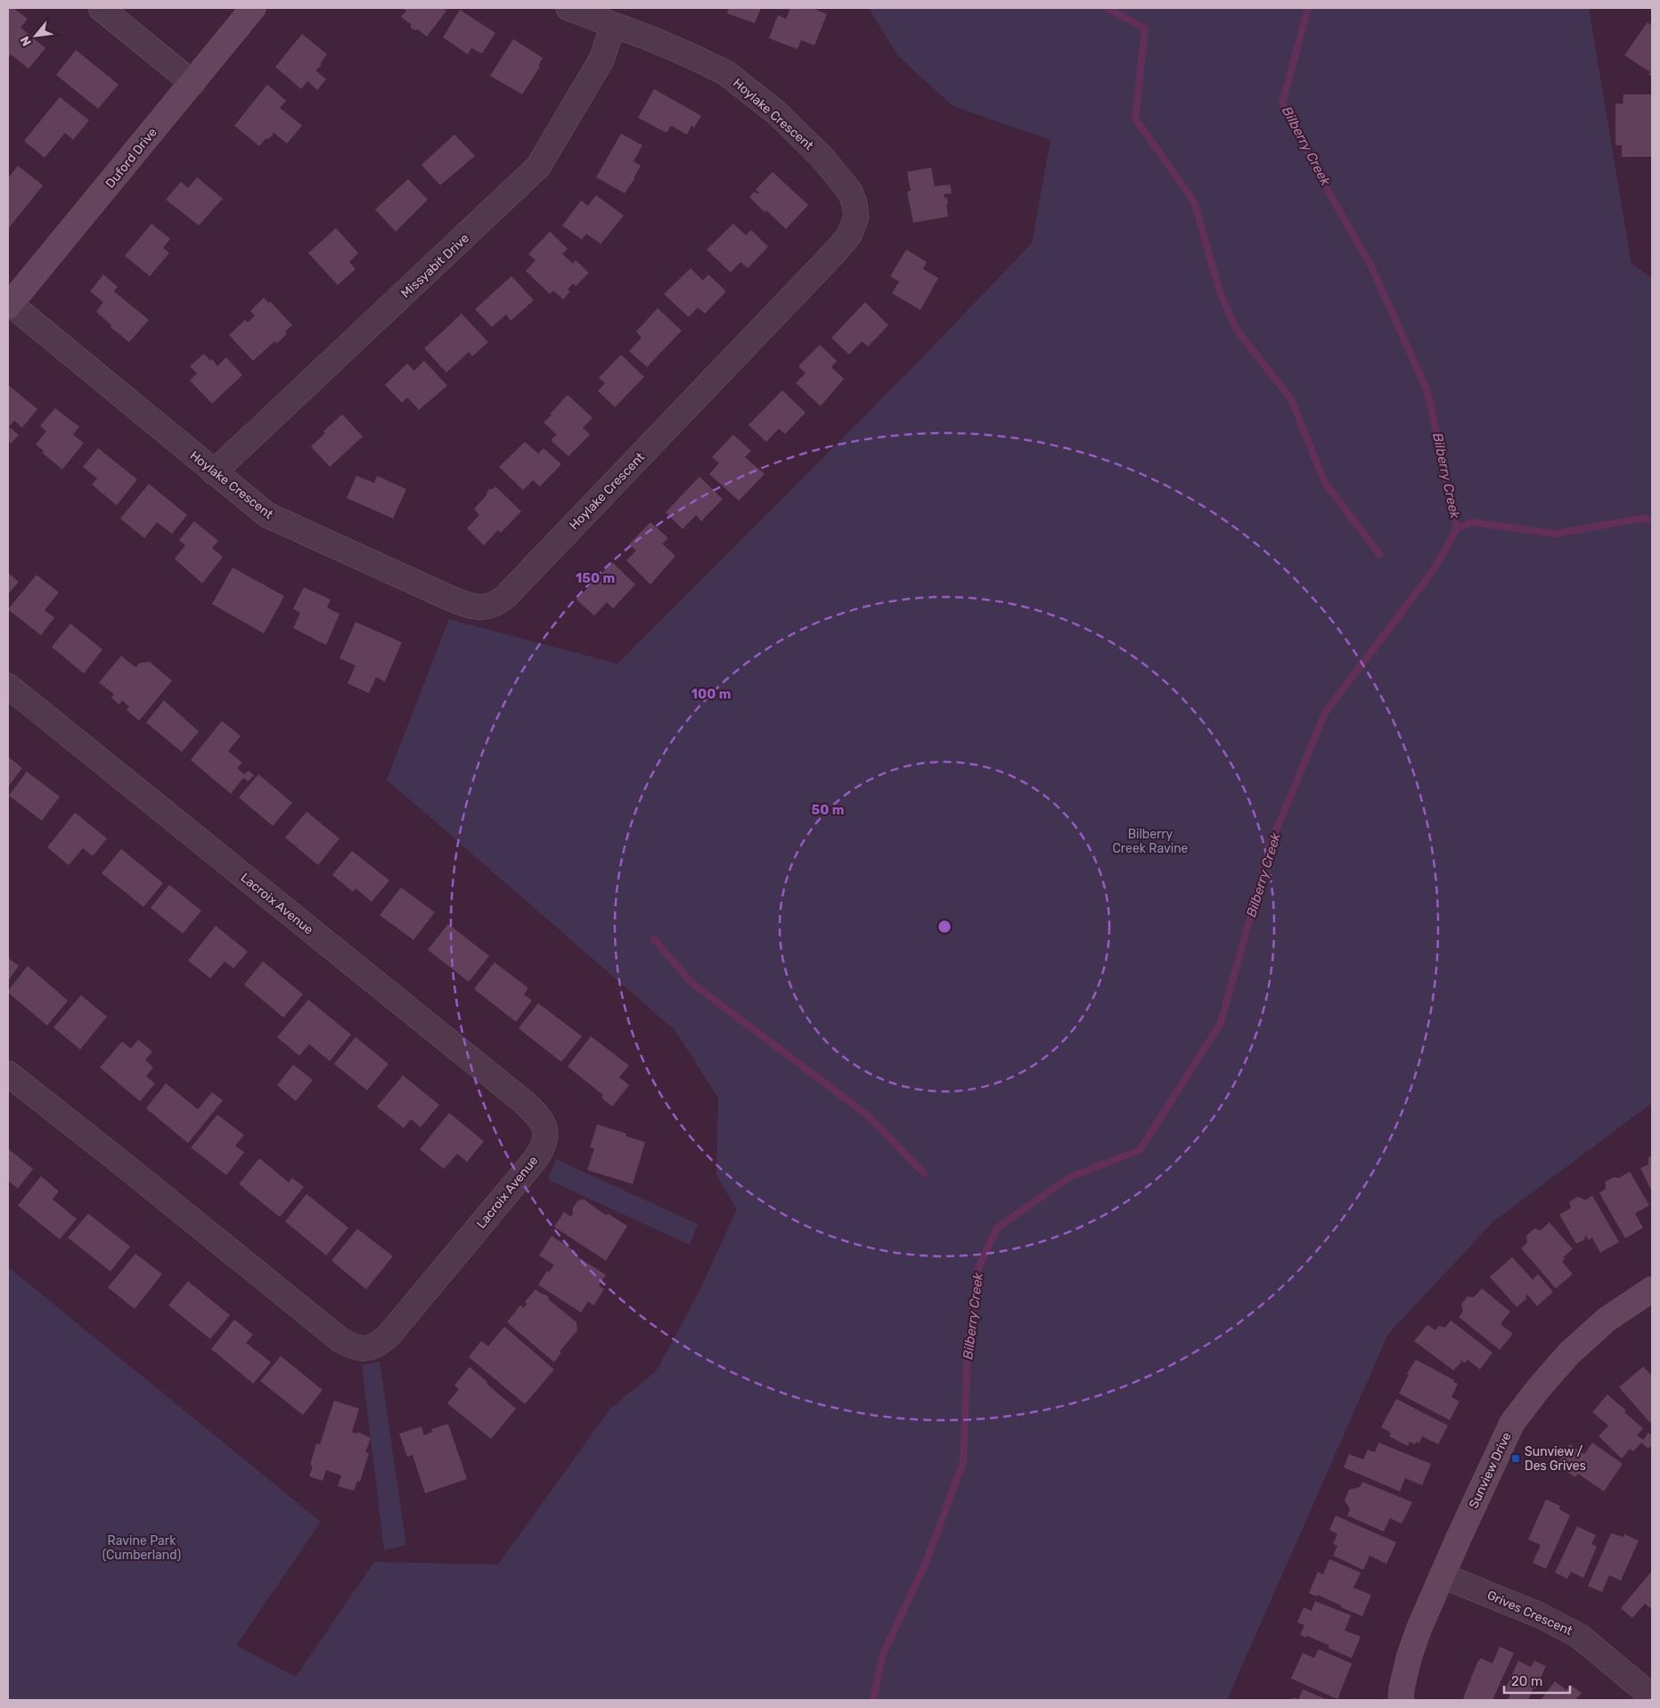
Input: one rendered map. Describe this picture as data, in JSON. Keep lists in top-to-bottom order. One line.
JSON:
{"streets":{"street":["Hoylake Crescent","Duford Drive","Missyabit Drive","Lacroix Avenue","Sunview Drive","Grives Crescent"]},"crossings":[["Hoylake Crescent","Duford Drive"],["Hoylake Crescent","Missyabit Drive"],["Sunview Drive","Grives Crescent"]],"water":["Bilberry Creek"],"parks":["Bilberry Creek Ravine","Ravine Park (Cumberland)"],"places":{"transit":["Sunview / Des Grives"]},"scale_bar":"20 m","north":"bottom left","rings":["150 m","100 m","50 m"]}
